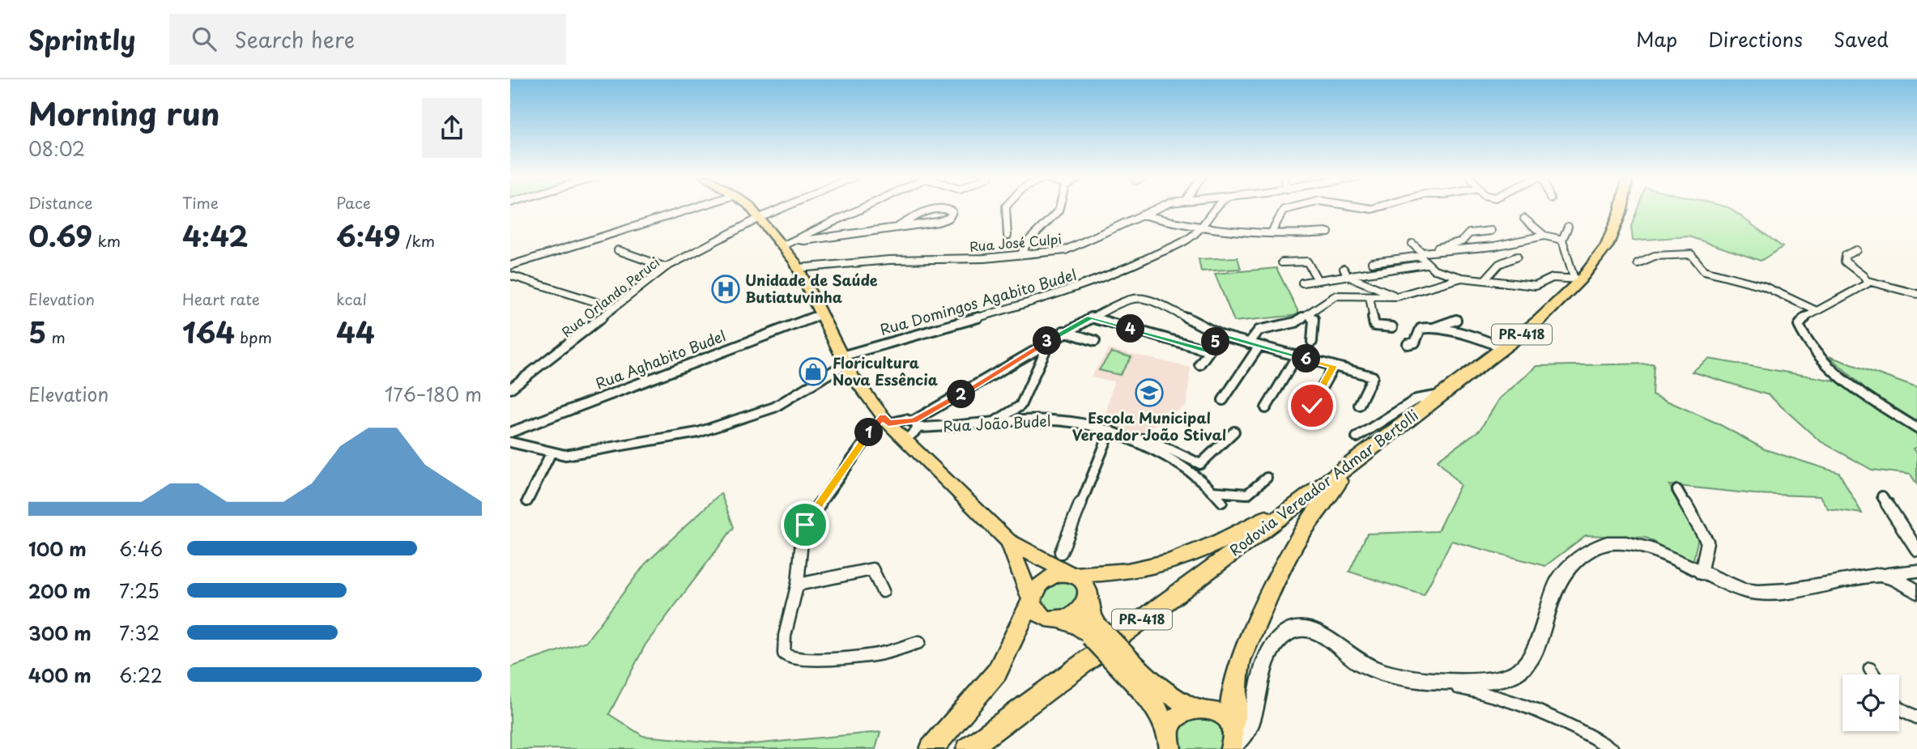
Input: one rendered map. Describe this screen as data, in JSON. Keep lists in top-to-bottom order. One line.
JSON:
{"streets":{"highway":["PR-418","Rodovia Vereador Admar Bertolli"],"street":["Rua José Culpi","Rua Orlando Peruci","Rua Domingos Agabito Budel","Rua Aghabito Budel","Rua João Budel"]},"places":{"hospital":["Unidade de Saúde Butiatuvinha"],"shop":["Floricultura Nova Essência"],"school or university":["Escola Municipal Vereador João Stival"]},"page":{"header":"Sprintly","search":"Search here","nav":["Map","Directions","Saved"],"heading":["Morning run","08:02"],"stats":[["Distance","0.69 km"],["Time","4:42"],["Pace","6:49 /km"],["Elevation","5 m"],["Heart rate","164 bpm"],["kcal","44"]],"pins":["4","3","5","6","2","1"],"chart":["Elevation","176–180 m"],"list":[{"name":"100 m","note":"6:46"},{"name":"200 m","note":"7:25"},{"name":"300 m","note":"7:32"},{"name":"400 m","note":"6:22"}]}}
